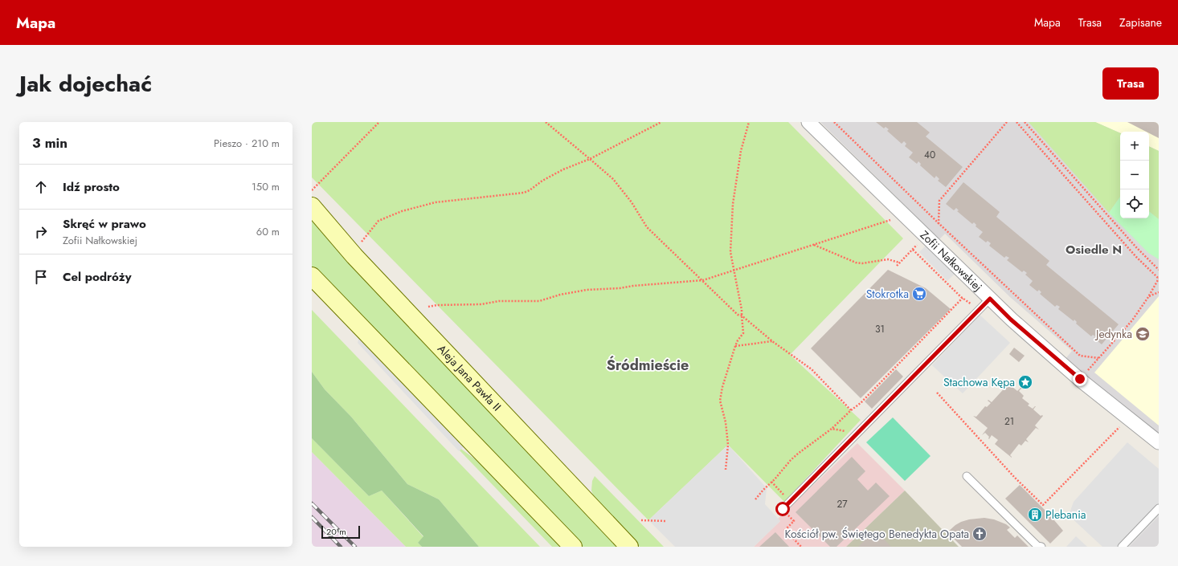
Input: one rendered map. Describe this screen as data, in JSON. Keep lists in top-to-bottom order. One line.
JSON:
{"streets":{"street":["Zofii Nałkowskiej","Aleja Jana Pawła II"]},"districts":["Osiedle N","Śródmieście"],"places":{"supermarket":["Stokrotka"],"school or university":["Jedynka"],"place":["Stachowa Kępa"],"building":["Plebania"],"church":["Kościół pw. Świętego Benedykta Opata"]},"house_numbers":["40","31","21","27"],"scale_bar":"20 m","page":{"header":"Mapa","nav":["Mapa","Trasa","Zapisane"],"title":"Jak dojechać","buttons":"Trasa","heading":["3 min","Pieszo · 210 m"],"map_buttons":["+","−"],"list":[["Idź prosto","150 m"],["Skręć w prawo","Zofii Nałkowskiej","60 m"],"Cel podróży"],"scale":"20 m"}}
